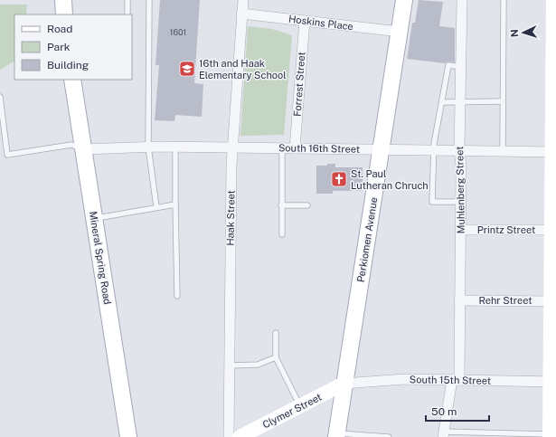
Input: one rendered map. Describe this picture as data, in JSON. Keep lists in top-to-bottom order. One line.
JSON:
{"streets":{"main road":["Perkiomen Avenue","Mineral Spring Road"],"street":["Hoskins Place","Forrest Street","South 16th Street","Muhlenberg Street","Haak Street","Printz Street","Rehr Street","South 15th Street","Clymer Street"]},"crossings":[["Hoskins Place","Forrest Street"],["Hoskins Place","Haak Street"],["Hoskins Place","Perkiomen Avenue"],["Forrest Street","South 16th Street"],["South 16th Street","Muhlenberg Street"],["South 16th Street","Haak Street"],["South 16th Street","Perkiomen Avenue"],["South 16th Street","Mineral Spring Road"],["Muhlenberg Street","Printz Street"],["Muhlenberg Street","Rehr Street"],["Muhlenberg Street","South 15th Street"],["Perkiomen Avenue","South 15th Street"],["Perkiomen Avenue","Clymer Street"],["South 15th Street","Clymer Street"]],"places":{"school or university":["16th and Haak Elementary School"],"church":["St. Paul Lutheran Chruch"]},"house_numbers":["1601"],"legend":["Road","Park","Building"],"scale_bar":"50 m","north":"left"}
